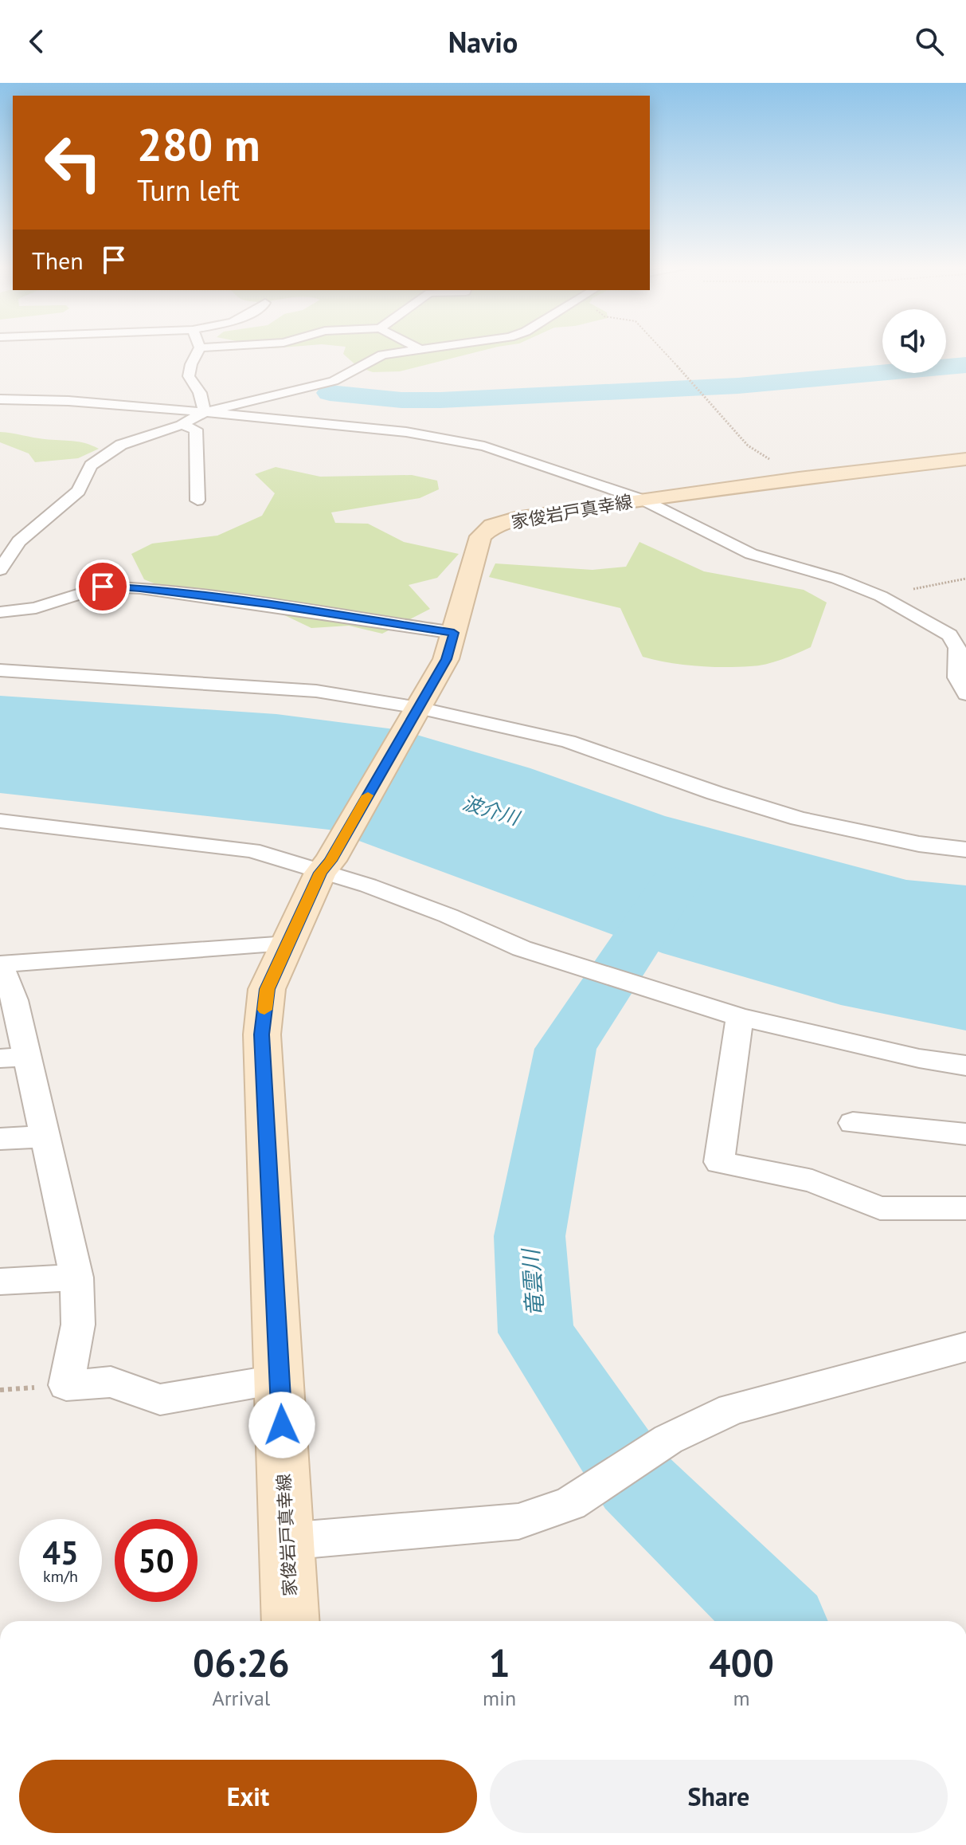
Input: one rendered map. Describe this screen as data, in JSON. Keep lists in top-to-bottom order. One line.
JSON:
{"streets":{"main road":["家俊岩戸真幸線"]},"water":["波介川","竜雲川"],"page":{"header":"Navio","turn":["280 m","Turn left"],"then":"Then","speed":"45 km/h","limit":"50","eta":["06:26","Arrival","1","min","400","m"],"buttons":["Exit","Share"]}}
